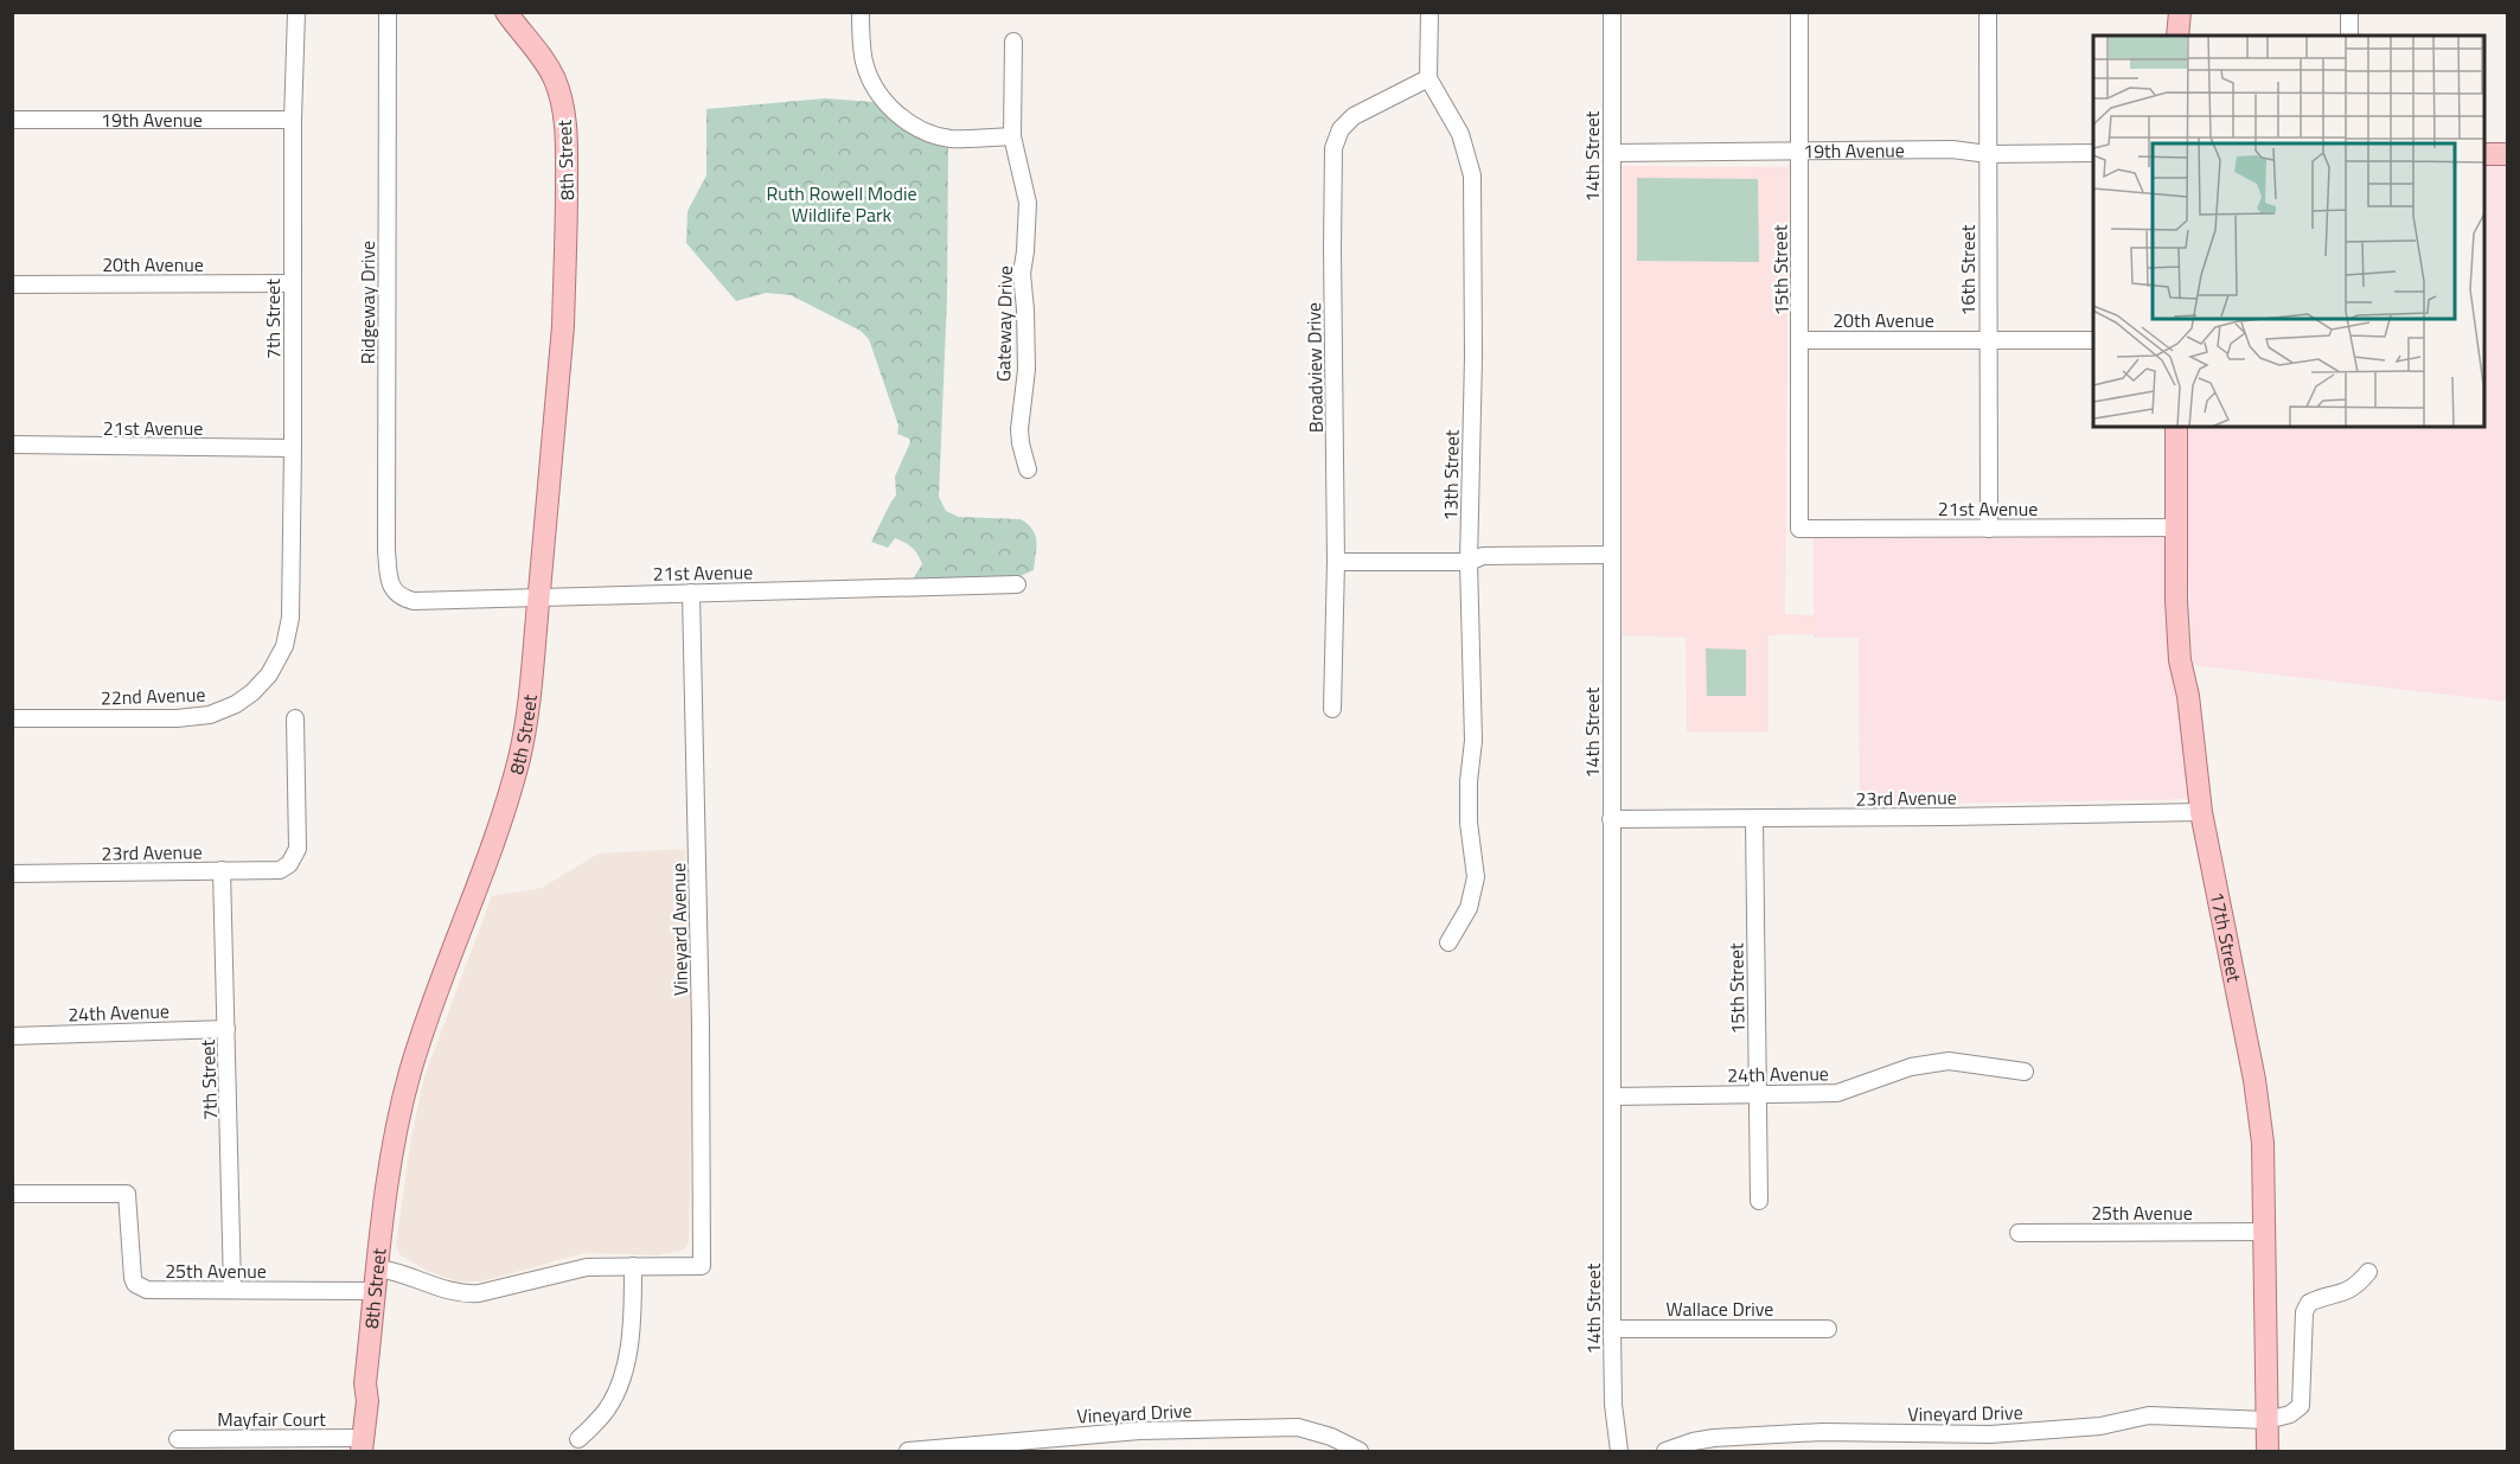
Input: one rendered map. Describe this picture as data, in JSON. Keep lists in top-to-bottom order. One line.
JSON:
{"streets":{"main road":["8th Street","17th Street"],"street":["19th Avenue","14th Street","20th Avenue","15th Street","16th Street","Ridgeway Drive","7th Street","Gateway Drive","Broadview Drive","21st Avenue","13th Street","22nd Avenue","23rd Avenue","Vineyard Avenue","24th Avenue","25th Avenue","Wallace Drive","Vineyard Drive","Mayfair Court"]},"crossings":[["19th Avenue","14th Street"],["19th Avenue","15th Street"],["19th Avenue","16th Street"],["19th Avenue","7th Street"],["14th Street","23rd Avenue"],["14th Street","24th Avenue"],["14th Street","Wallace Drive"],["8th Street","21st Avenue"],["8th Street","25th Avenue"],["8th Street","Mayfair Court"],["20th Avenue","15th Street"],["20th Avenue","16th Street"],["20th Avenue","7th Street"],["15th Street","21st Avenue"],["15th Street","23rd Avenue"],["15th Street","24th Avenue"],["16th Street","21st Avenue"],["Ridgeway Drive","21st Avenue"],["7th Street","21st Avenue"],["7th Street","22nd Avenue"],["7th Street","23rd Avenue"],["7th Street","24th Avenue"],["7th Street","25th Avenue"],["Broadview Drive","13th Street"],["21st Avenue","Vineyard Avenue"],["21st Avenue","17th Street"],["23rd Avenue","17th Street"],["17th Street","25th Avenue"],["17th Street","Vineyard Drive"]],"parks":["Ruth Rowell Modie Wildlife Park"]}
